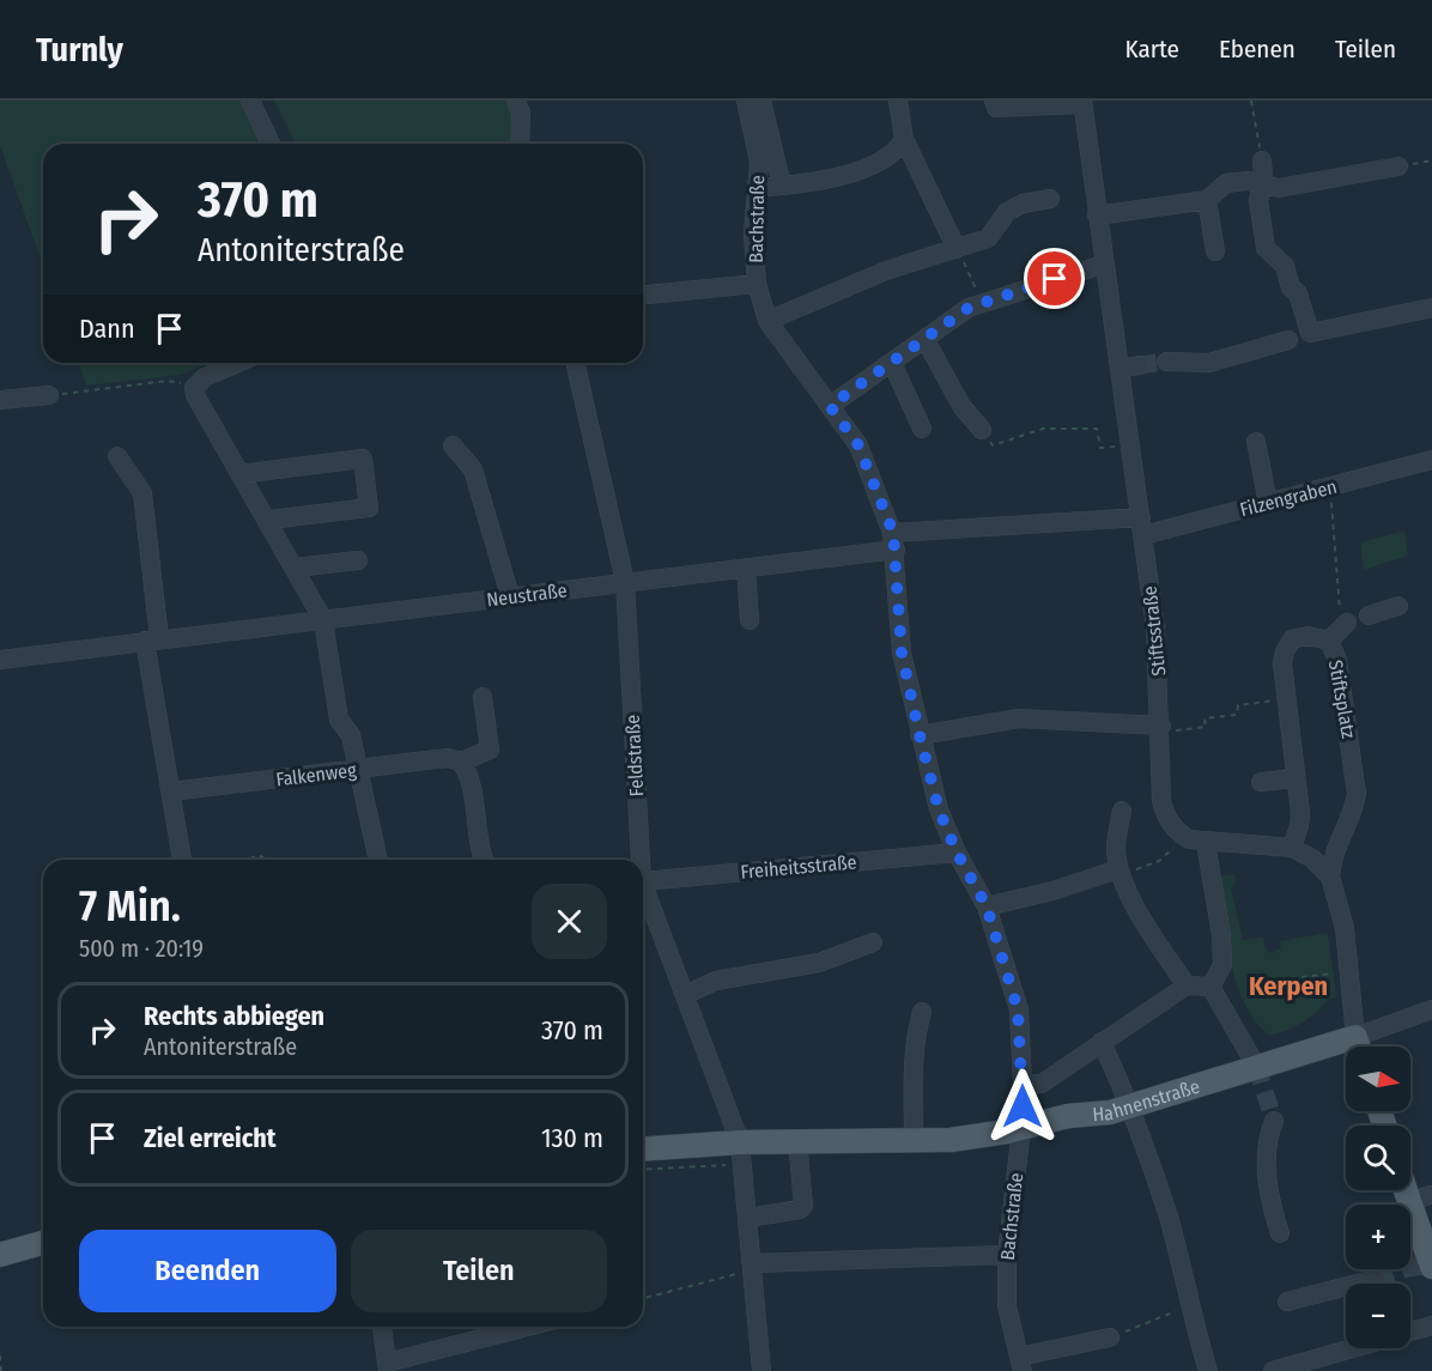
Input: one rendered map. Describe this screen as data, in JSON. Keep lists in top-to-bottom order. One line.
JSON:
{"streets":{"main road":["Hahnenstraße"],"street":["Bachstraße","Filzengraben","Neustraße","Stiftsstraße","Stiftsplatz","Feldstraße","Falkenweg","Freiheitsstraße"]},"crossings":[["Bachstraße","Neustraße"],["Bachstraße","Freiheitsstraße"],["Bachstraße","Hahnenstraße"],["Filzengraben","Neustraße"],["Filzengraben","Stiftsstraße"],["Neustraße","Stiftsstraße"],["Neustraße","Feldstraße"],["Stiftsstraße","Stiftsplatz"],["Feldstraße","Hahnenstraße"]],"districts":["Kerpen"],"north":"right","page":{"header":"Turnly","nav":["Karte","Ebenen","Teilen"],"turn":["370 m","Antoniterstraße"],"then":"Dann","heading":["7 Min.","500 m · 20:19"],"list":[{"name":"Rechts abbiegen","note":"Antoniterstraße","value":"370 m"},{"name":"Ziel erreicht","value":"130 m"}],"map_buttons":["+","−"],"buttons":["Beenden","Teilen"]}}
